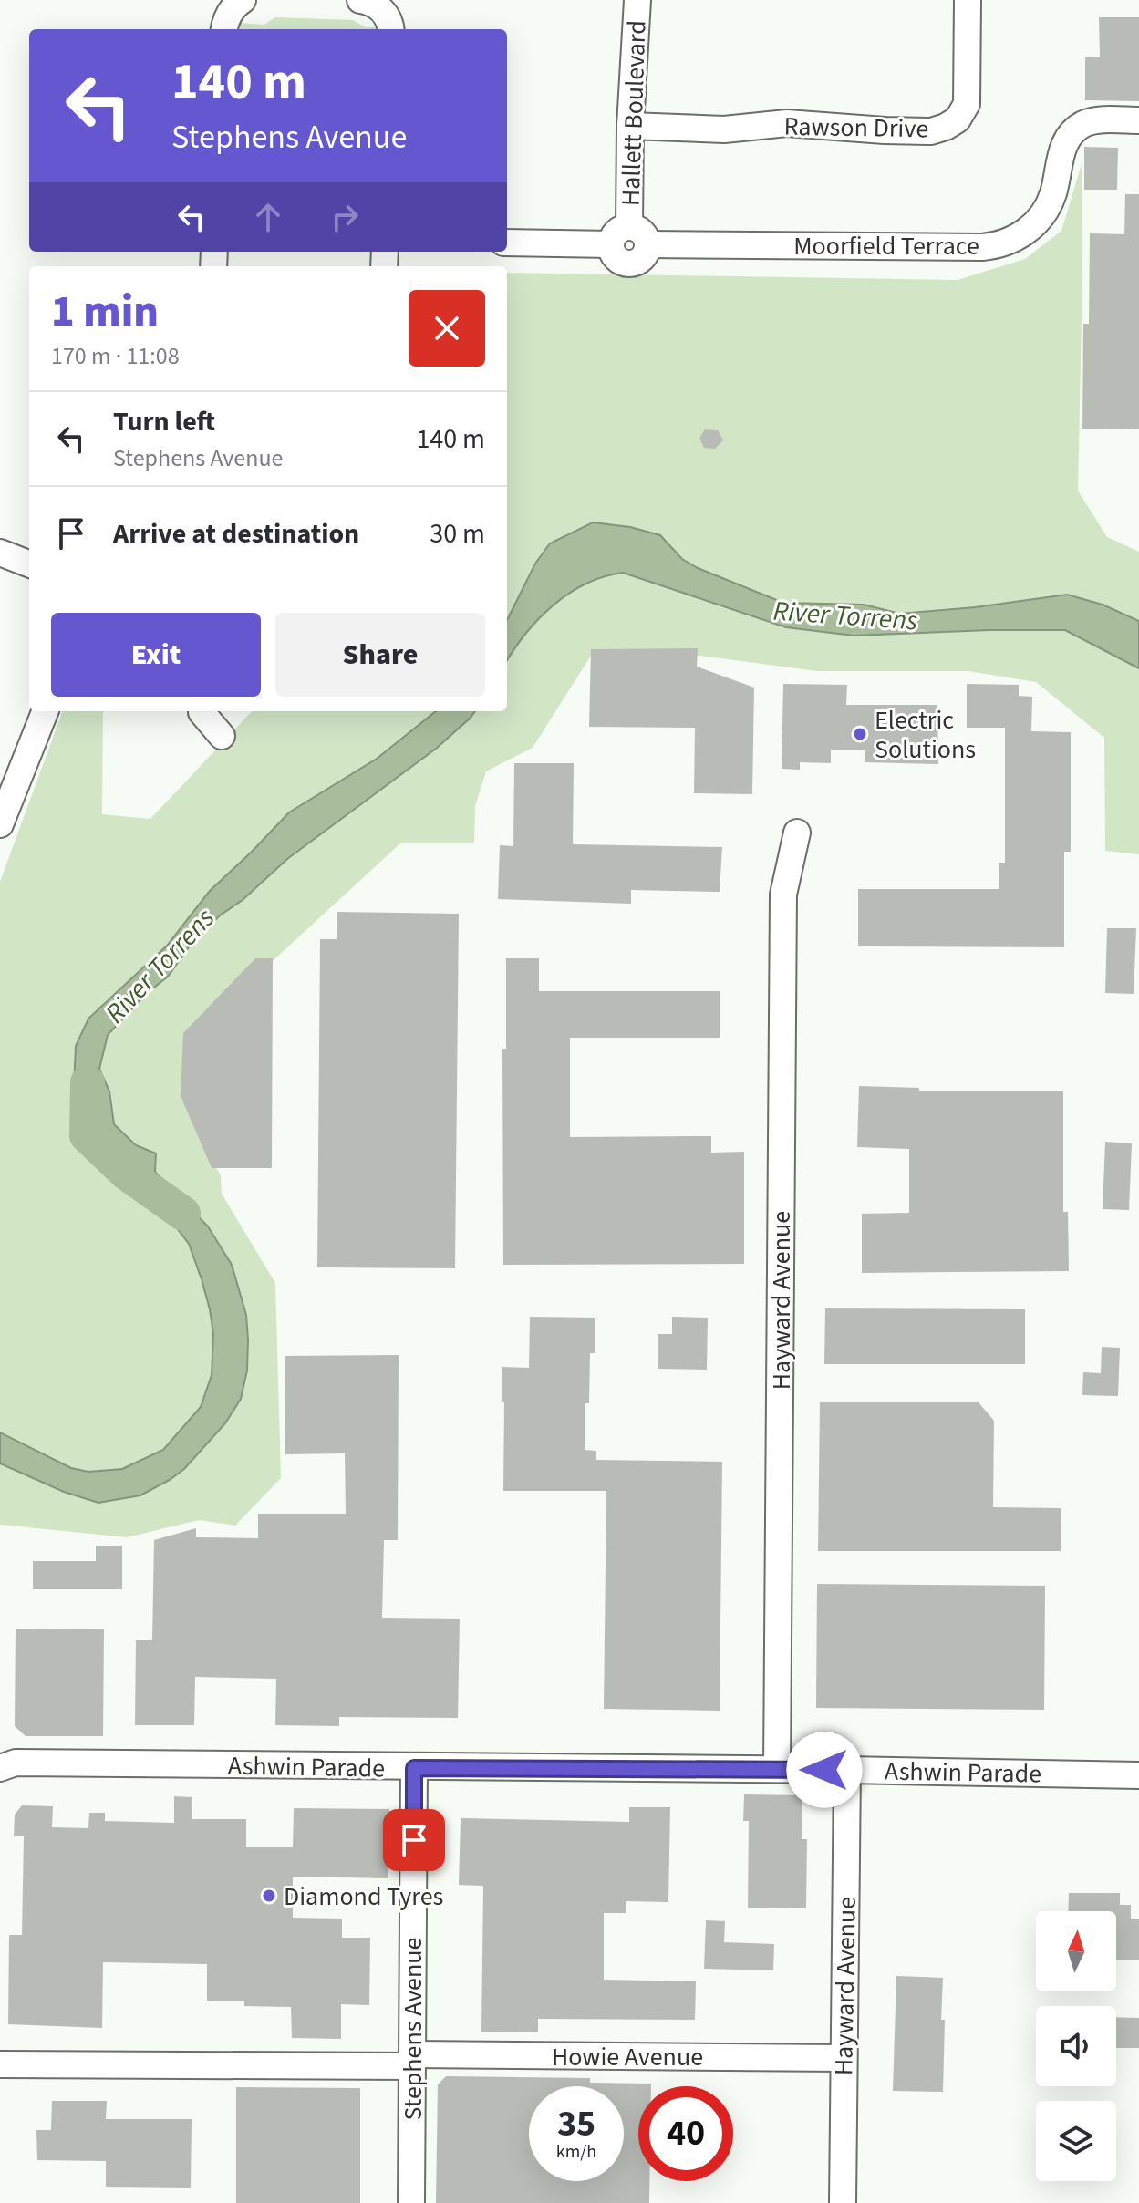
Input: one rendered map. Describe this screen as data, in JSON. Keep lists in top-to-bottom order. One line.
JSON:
{"streets":{"street":["Hallett Boulevard","Rawson Drive","Moorfield Terrace","Hayward Avenue","Ashwin Parade","Stephens Avenue","Howie Avenue"]},"crossings":[["Hallett Boulevard","Rawson Drive"],["Hallett Boulevard","Moorfield Terrace"],["Hayward Avenue","Ashwin Parade"],["Hayward Avenue","Howie Avenue"],["Ashwin Parade","Stephens Avenue"],["Stephens Avenue","Howie Avenue"]],"water":["River Torrens"],"places":["Electric Solutions","Diamond Tyres"],"north":"top","page":{"turn":["140 m","Stephens Avenue"],"heading":["1 min","170 m · 11:08"],"list":[{"name":"Turn left","note":"Stephens Avenue","value":"140 m"},{"name":"Arrive at destination","value":"30 m"}],"buttons":["Exit","Share"],"speed":"35 km/h","limit":"40"}}
